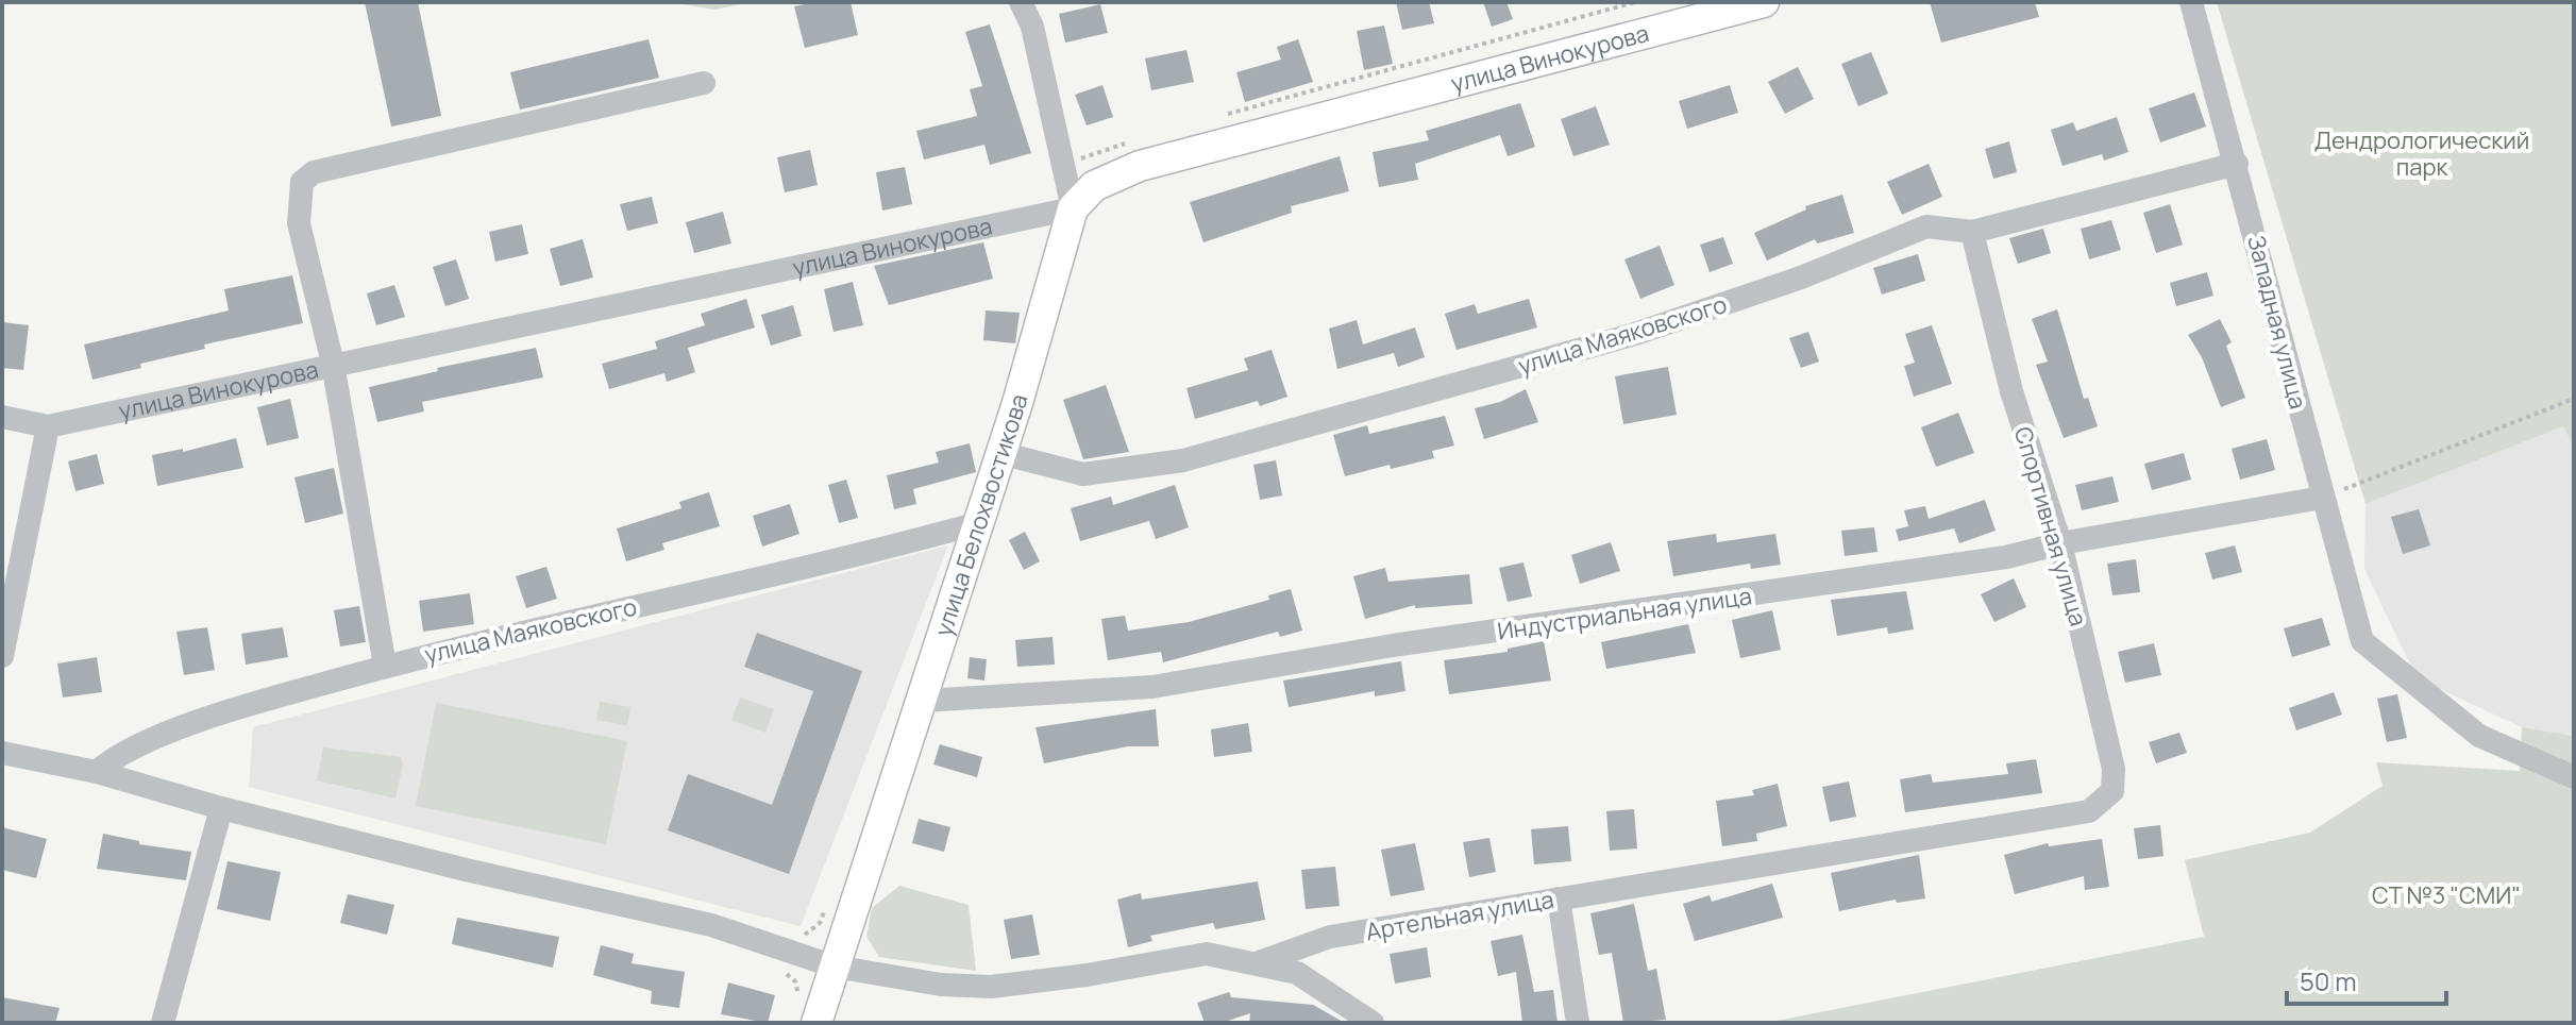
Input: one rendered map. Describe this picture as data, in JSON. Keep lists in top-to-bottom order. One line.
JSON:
{"streets":{"main road":["улица Винокурова","улица Белохвостикова"],"street":["Западная улица","улица Маяковского","Спортивная улица","Индустриальная улица","Артельная улица"]},"crossings":[["улица Винокурова","улица Белохвостикова"],["Западная улица","улица Маяковского"],["Западная улица","Индустриальная улица"],["улица Маяковского","улица Белохвостикова"],["улица Маяковского","Спортивная улица"],["улица Белохвостикова","Индустриальная улица"],["улица Белохвостикова","Артельная улица"],["Спортивная улица","Индустриальная улица"],["Спортивная улица","Артельная улица"]],"parks":["Дендрологический парк","СТ №3 \"СМИ\""],"scale_bar":"50 m"}
